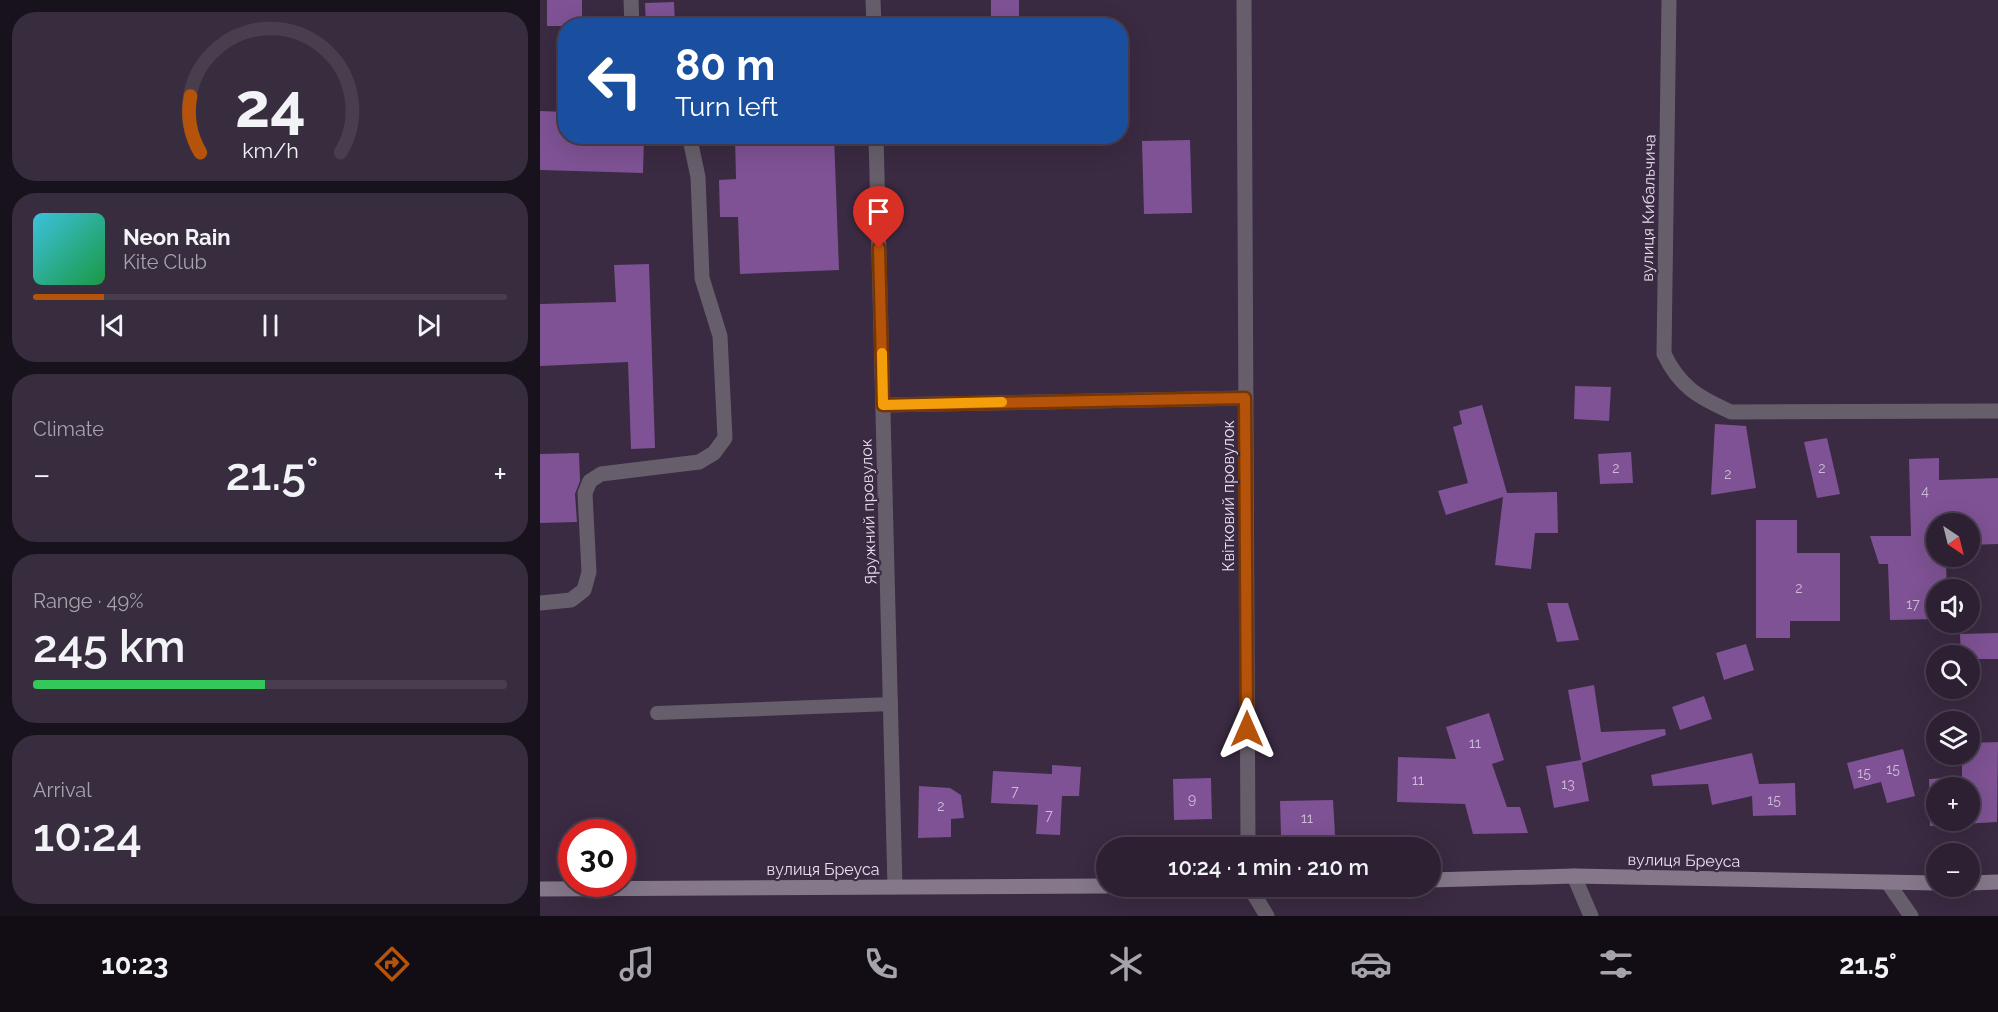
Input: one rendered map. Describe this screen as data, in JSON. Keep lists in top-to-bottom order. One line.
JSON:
{"streets":{"street":["вулиця Кибальчича","Квітковий провулок","Яружний провулок","вулиця Бреуса"]},"crossings":[["Яружний провулок","вулиця Бреуса"]],"house_numbers":["2","2","2","4","2","17","11","15","15","11","13","7","9","15","2","7","11"],"north":"bottom right","page":{"turn":["80 m","Turn left"],"song":["Neon Rain","Kite Club"],"tile":["Climate",["Range · 49%","245 km"],["Arrival","10:24"]],"heat":["−","21.5°","+"],"map_buttons":["+","−"],"limit":"30","trip":"10:24 · 1 min · 210 m","tabs":["10:23","21.5°"],"gauge":["24","km/h"]}}
